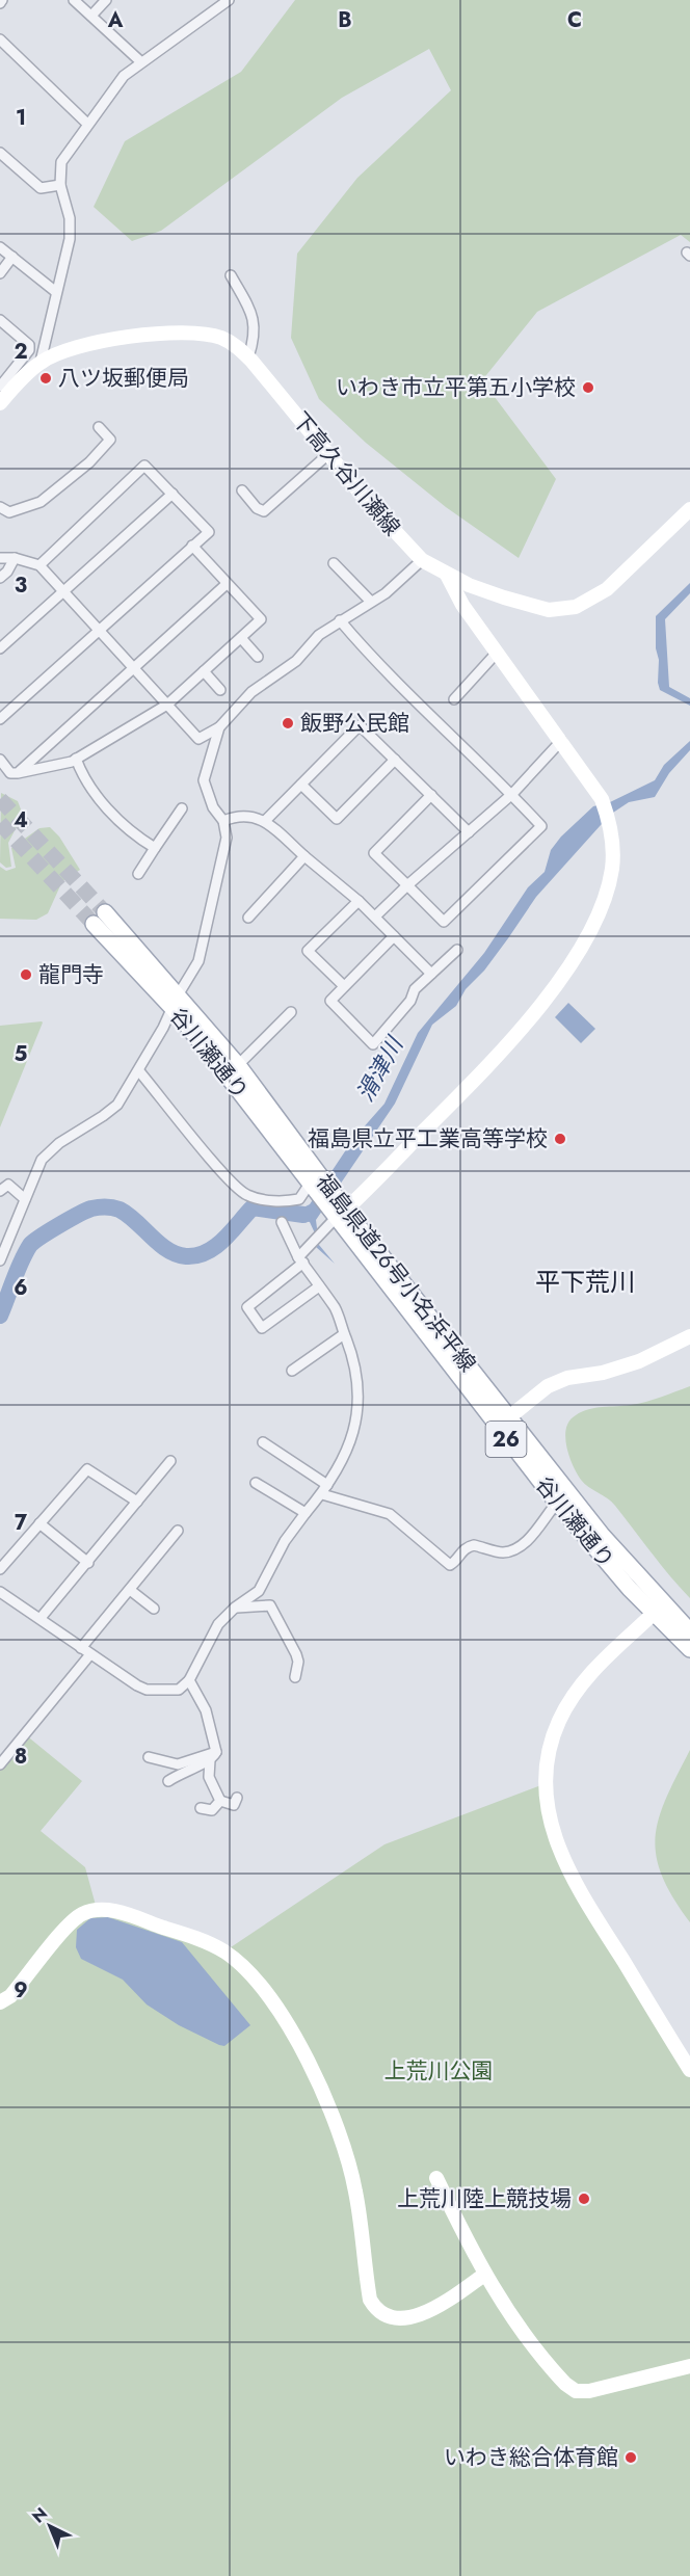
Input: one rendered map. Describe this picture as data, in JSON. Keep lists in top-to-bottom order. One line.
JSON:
{"streets":{"main road":["谷川瀬通り","福島県道26号小名浜平線","26"],"street":["下高久谷川瀬線"]},"crossings":[["谷川瀬通り","福島県道26号小名浜平線"]],"districts":["平下荒川"],"water":["滑津川"],"parks":["上荒川公園"],"places":["八ツ坂郵便局","いわき市立平第五小学校","飯野公民館","龍門寺","福島県立平工業高等学校","上荒川陸上競技場","いわき総合体育館"],"north":"top left","grid":{"columns":["A","B","C"],"rows":["1","2","3","4","5","6","7","8","9"]}}
